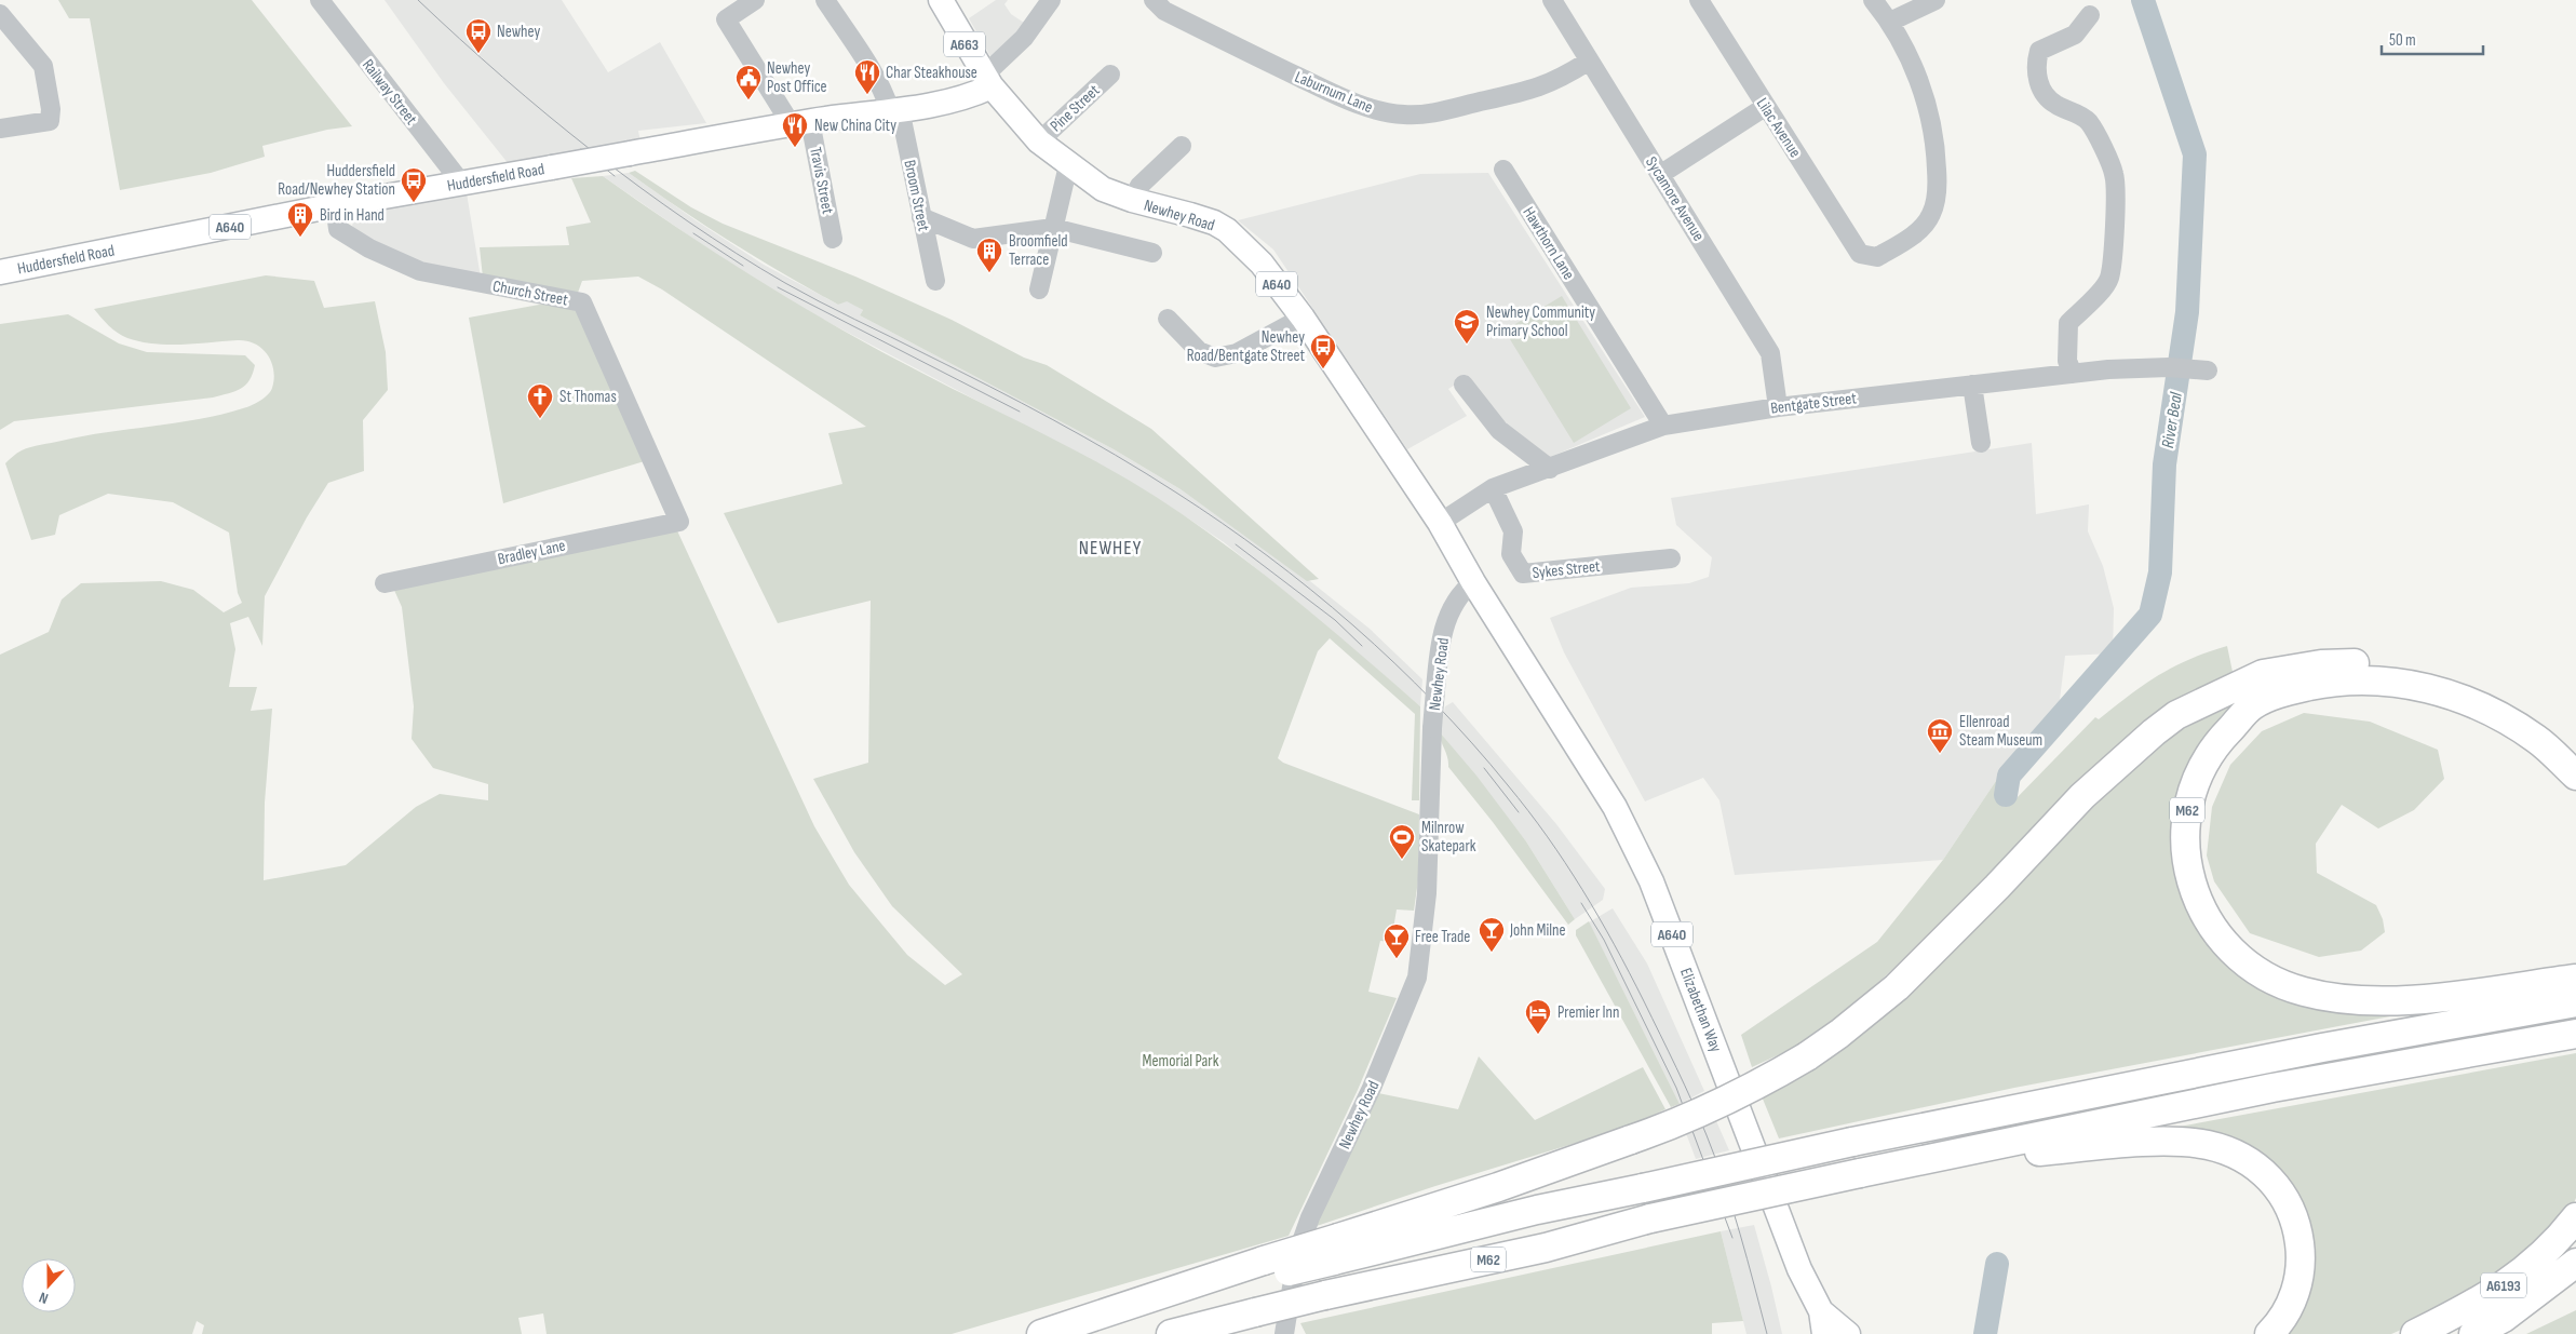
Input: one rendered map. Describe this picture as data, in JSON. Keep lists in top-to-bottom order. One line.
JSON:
{"streets":{"highway":["M62","A6193"],"main road":["A663","Huddersfield Road","Newhey Road","A640","Elizabethan Way"],"street":["Railway Street","Laburnum Lane","Pine Street","Lilac Avenue","Travis Street","Broom Street","Sycamore Avenue","Hawthorn Lane","Church Street","Bentgate Street","Bradley Lane","Sykes Street"]},"crossings":[["A663","Huddersfield Road"],["A663","Newhey Road"],["Railway Street","Huddersfield Road"],["Laburnum Lane","Sycamore Avenue"],["Pine Street","Newhey Road"],["Huddersfield Road","Travis Street"],["Huddersfield Road","Broom Street"],["Huddersfield Road","Newhey Road"],["Huddersfield Road","Church Street"],["Sycamore Avenue","Bentgate Street"],["Newhey Road","Bentgate Street"],["Newhey Road","Elizabethan Way"],["Hawthorn Lane","Bentgate Street"],["Church Street","Bradley Lane"],["Bentgate Street","Sykes Street"]],"districts":["NEWHEY"],"water":["River Beal"],"parks":["Memorial Park"],"places":{"bus stop":["Newhey","Huddersfield Road/Newhey Station","Newhey Road/Bentgate Street"],"restaurant":["Char Steakhouse","New China City"],"public building":["Newhey Post Office"],"building":["Bird in Hand","Broomfield Terrace"],"school or university":["Newhey Community Primary School"],"church":["St Thomas"],"museum":["Ellenroad Steam Museum"],"sports":["Milnrow Skatepark"],"bar":["John Milne","Free Trade"],"hotel":["Premier Inn"]},"scale_bar":"50 m","north":"bottom"}
